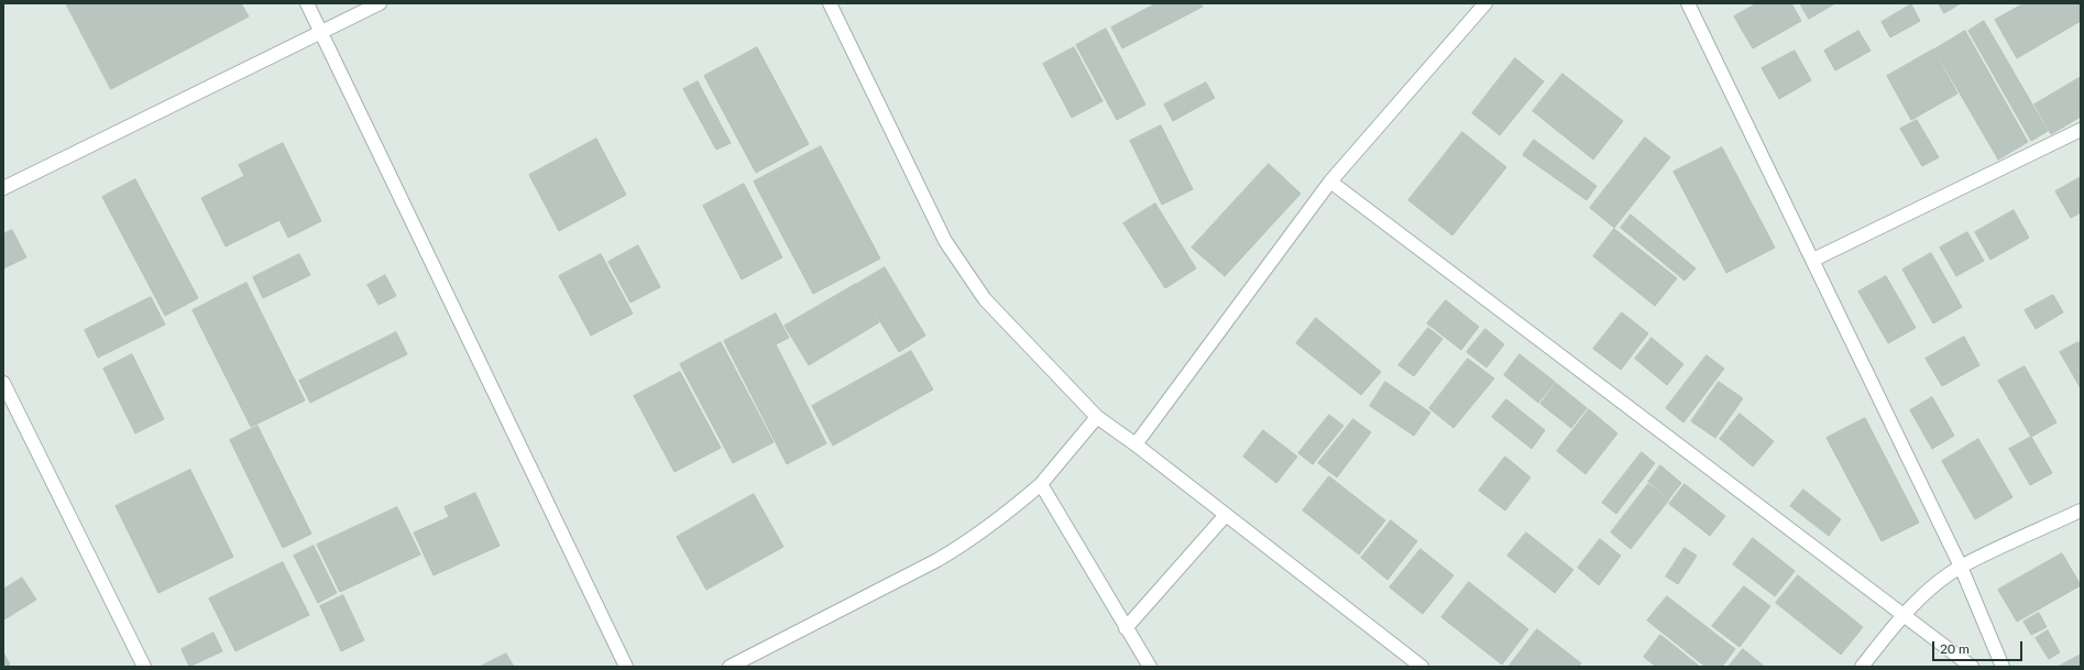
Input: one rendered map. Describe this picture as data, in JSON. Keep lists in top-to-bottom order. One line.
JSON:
{"scale_bar":"20 m"}
